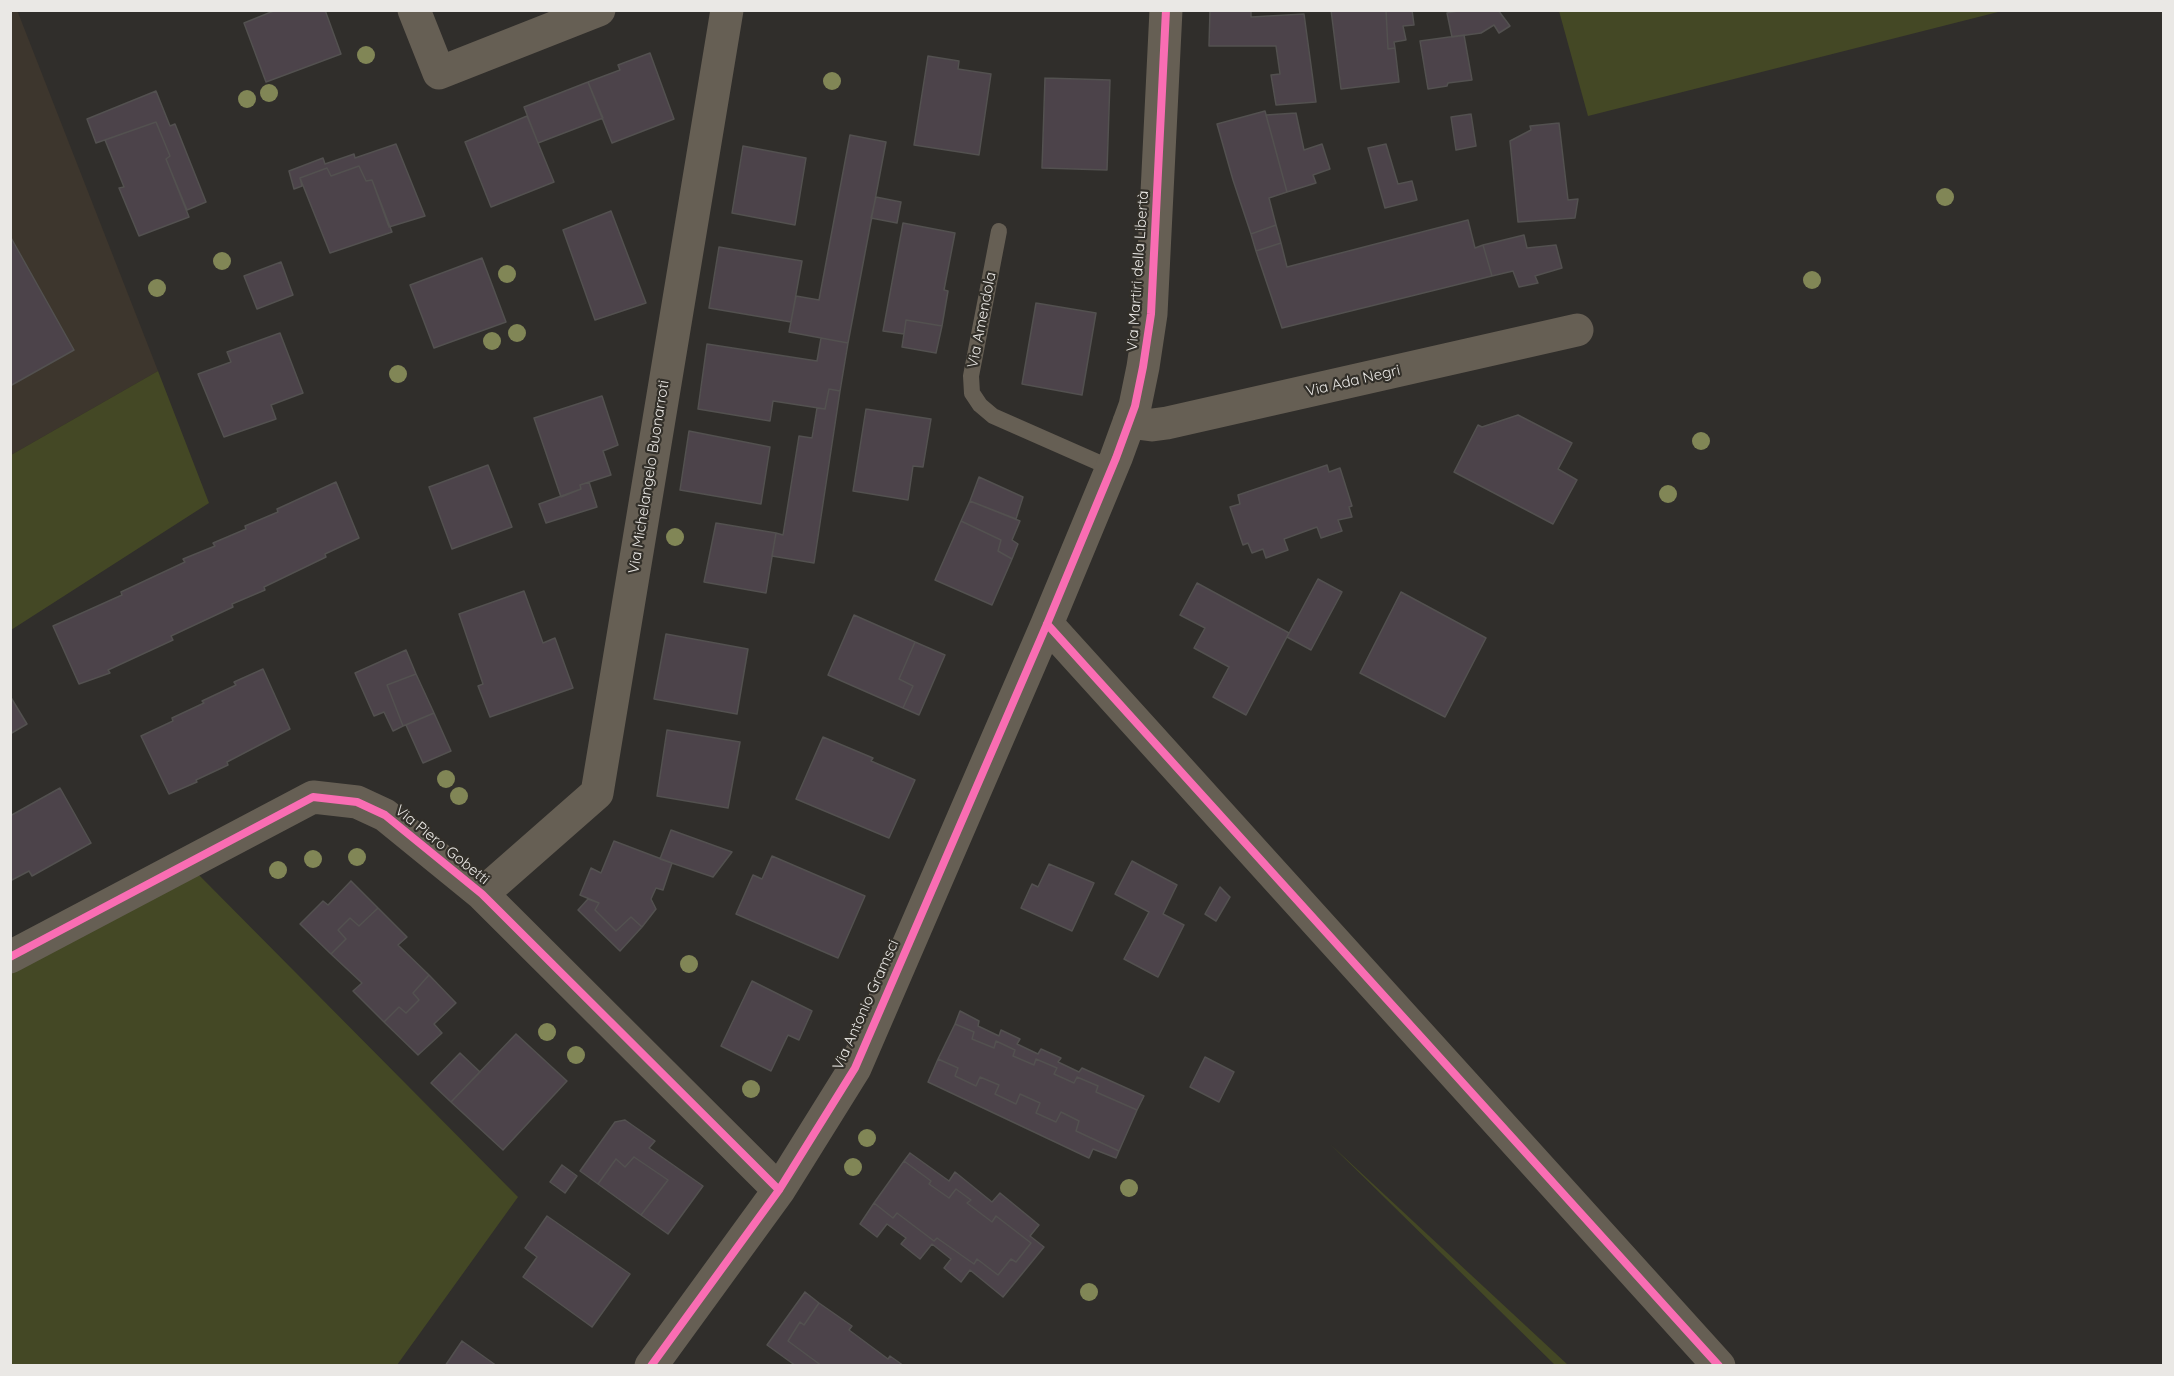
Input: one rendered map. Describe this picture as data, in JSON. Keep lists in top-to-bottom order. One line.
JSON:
{"streets":{"street":["Via Martiri della Libertà","Via Ada Negri","Via Michelangelo Buonarroti","Via Piero Gobetti","Via Antonio Gramsci"],"lane":["Via Amendola"]},"crossings":[["Via Martiri della Libertà","Via Amendola"],["Via Martiri della Libertà","Via Ada Negri"],["Via Martiri della Libertà","Via Antonio Gramsci"],["Via Michelangelo Buonarroti","Via Piero Gobetti"],["Via Piero Gobetti","Via Antonio Gramsci"]]}
